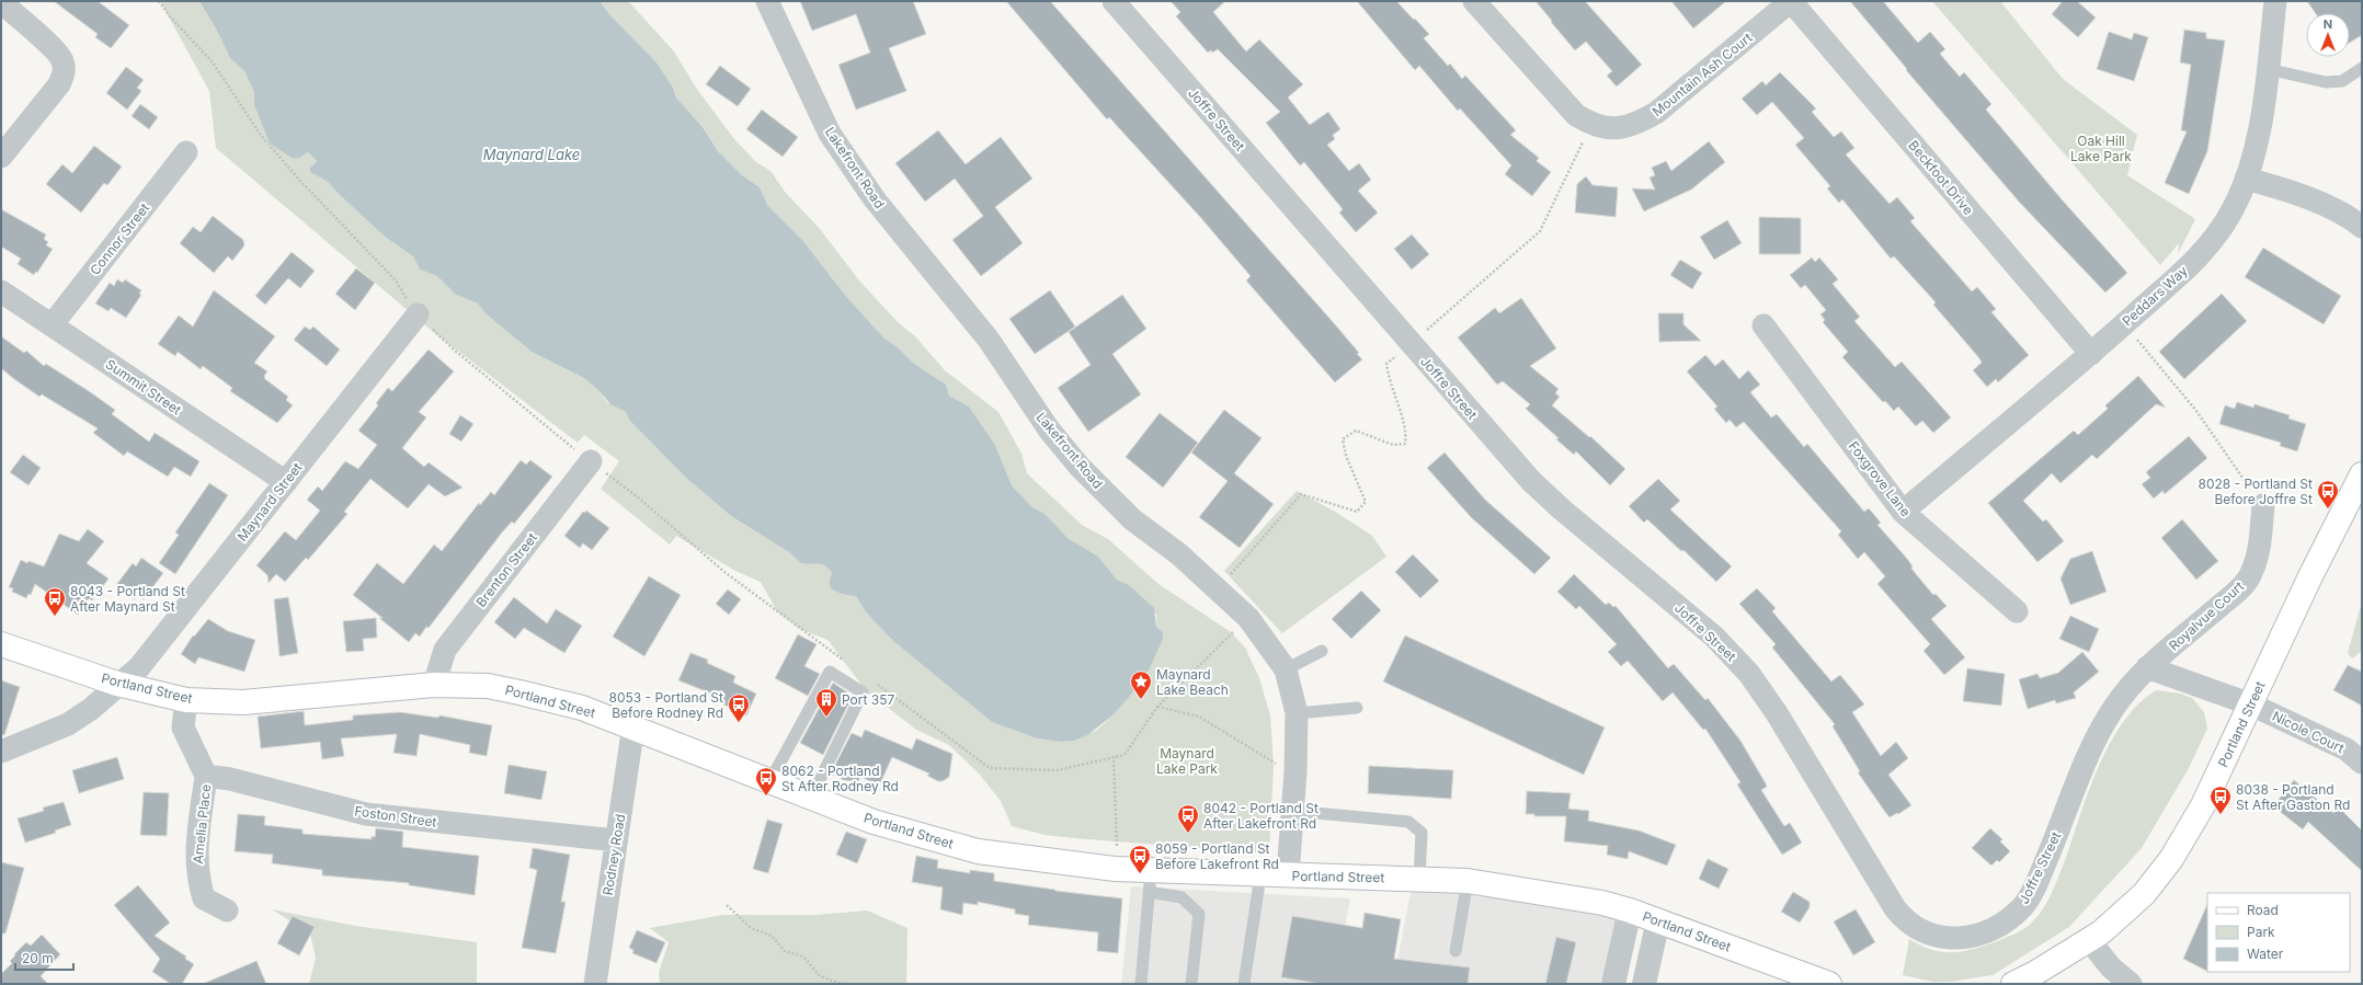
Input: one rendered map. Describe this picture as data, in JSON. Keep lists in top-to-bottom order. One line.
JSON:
{"streets":{"main road":["Portland Street"],"street":["Mountain Ash Court","Joffre Street","Lakefront Road","Beckfoot Drive","Connor Street","Peddars Way","Summit Street","Foxgrove Lane","Maynard Street","Brenton Street","Royalvue Court","Nicole Court","Foston Street","Amelia Place","Rodney Road"]},"crossings":[["Mountain Ash Court","Beckfoot Drive"],["Joffre Street","Royalvue Court"],["Lakefront Road","Portland Street"],["Beckfoot Drive","Peddars Way"],["Connor Street","Summit Street"],["Peddars Way","Foxgrove Lane"],["Summit Street","Maynard Street"],["Maynard Street","Portland Street"],["Brenton Street","Portland Street"],["Portland Street","Nicole Court"],["Portland Street","Rodney Road"],["Foston Street","Amelia Place"],["Foston Street","Rodney Road"]],"water":["Maynard Lake"],"parks":["Oak Hill Lake Park","Maynard Lake Park"],"places":{"bus stop":["8028 - Portland St Before Joffre St","8043 - Portland St After Maynard St","8053 - Portland St Before Rodney Rd","8062 - Portland St After Rodney Rd","8038 - Portland St After Gaston Rd","8042 - Portland St After Lakefront Rd","8059 - Portland St Before Lakefront Rd"],"place":["Maynard Lake Beach"],"building":["Port 357"]},"legend":["Road","Park","Water"],"scale_bar":"20 m","north":"top"}
